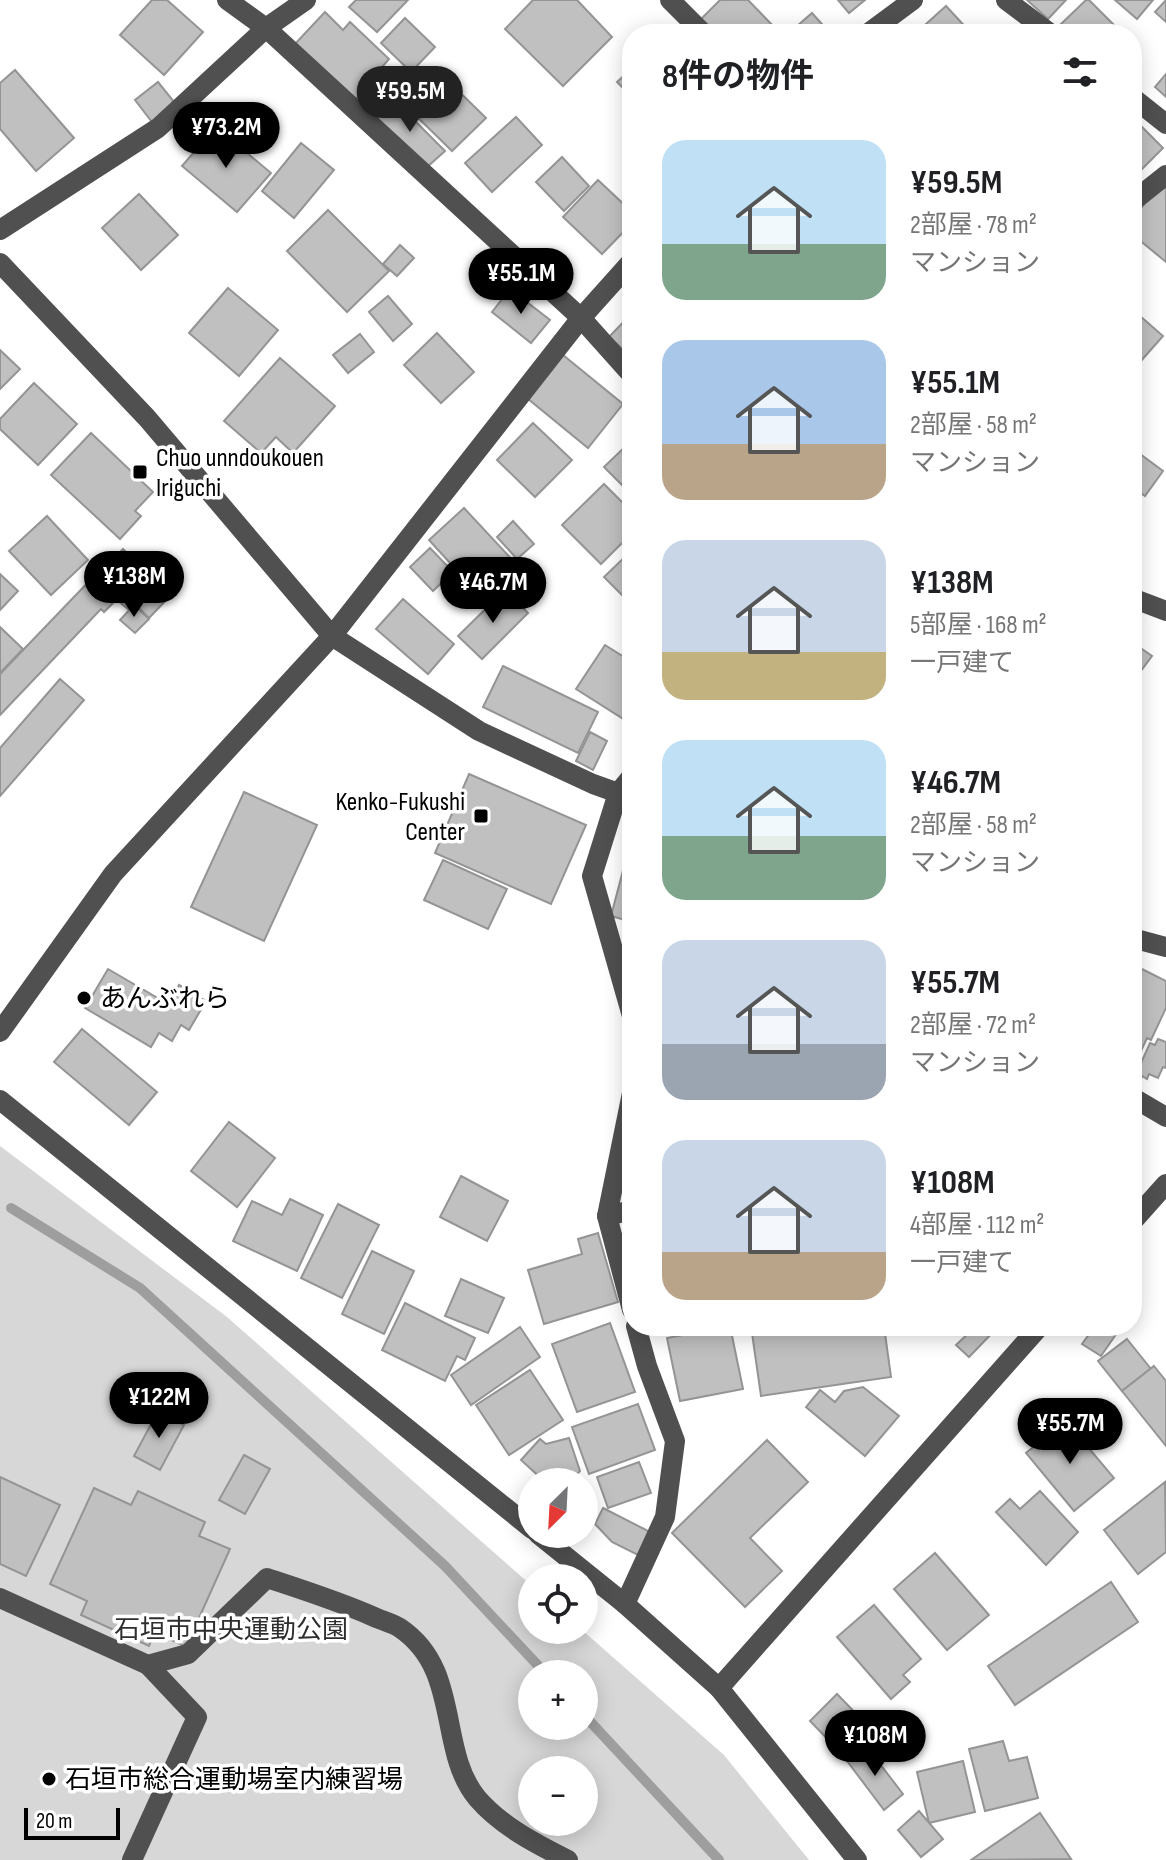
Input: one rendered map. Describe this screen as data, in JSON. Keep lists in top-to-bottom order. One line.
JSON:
{"parks":["石垣市中央運動公園"],"places":{"transit":["Chuo unndoukouen Iriguchi","Kenko-Fukushi Center"],"other":["あんぶれら","石垣市総合運動場室内練習場"]},"scale_bar":"20 m","north":"bottom left","page":{"heading":"8件の物件","price":["¥59.5M","¥73.2M","¥55.1M","¥138M","¥46.7M","¥122M","¥55.7M","¥108M"],"list":[{"name":"¥59.5M","note":"2部屋 · 78 m² · マンション"},{"name":"¥55.1M","note":"2部屋 · 58 m² · マンション"},{"name":"¥138M","note":"5部屋 · 168 m² · 一戸建て"},{"name":"¥46.7M","note":"2部屋 · 58 m² · マンション"},{"name":"¥55.7M","note":"2部屋 · 72 m² · マンション"},{"name":"¥108M","note":"4部屋 · 112 m² · 一戸建て"}],"map_buttons":["+","−"],"scale":"20 m"}}
